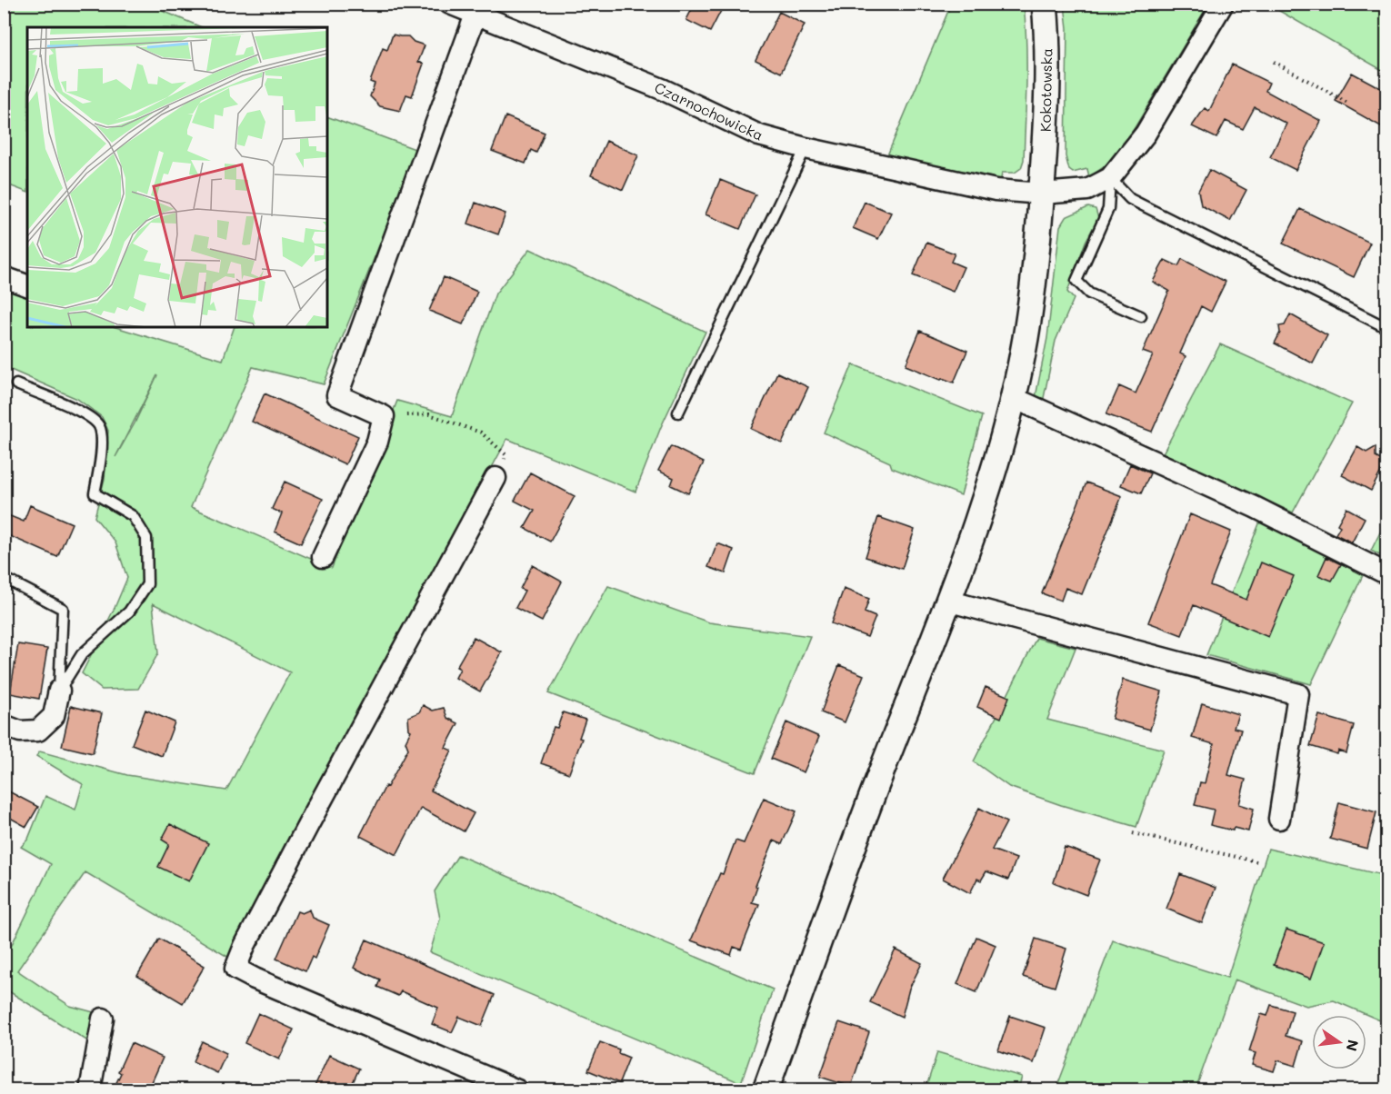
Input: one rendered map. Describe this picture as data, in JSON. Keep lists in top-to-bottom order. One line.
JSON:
{"streets":{"street":["Kokotowska","Czarnochowicka"]},"crossings":[["Kokotowska","Czarnochowicka"]],"north":"right"}
